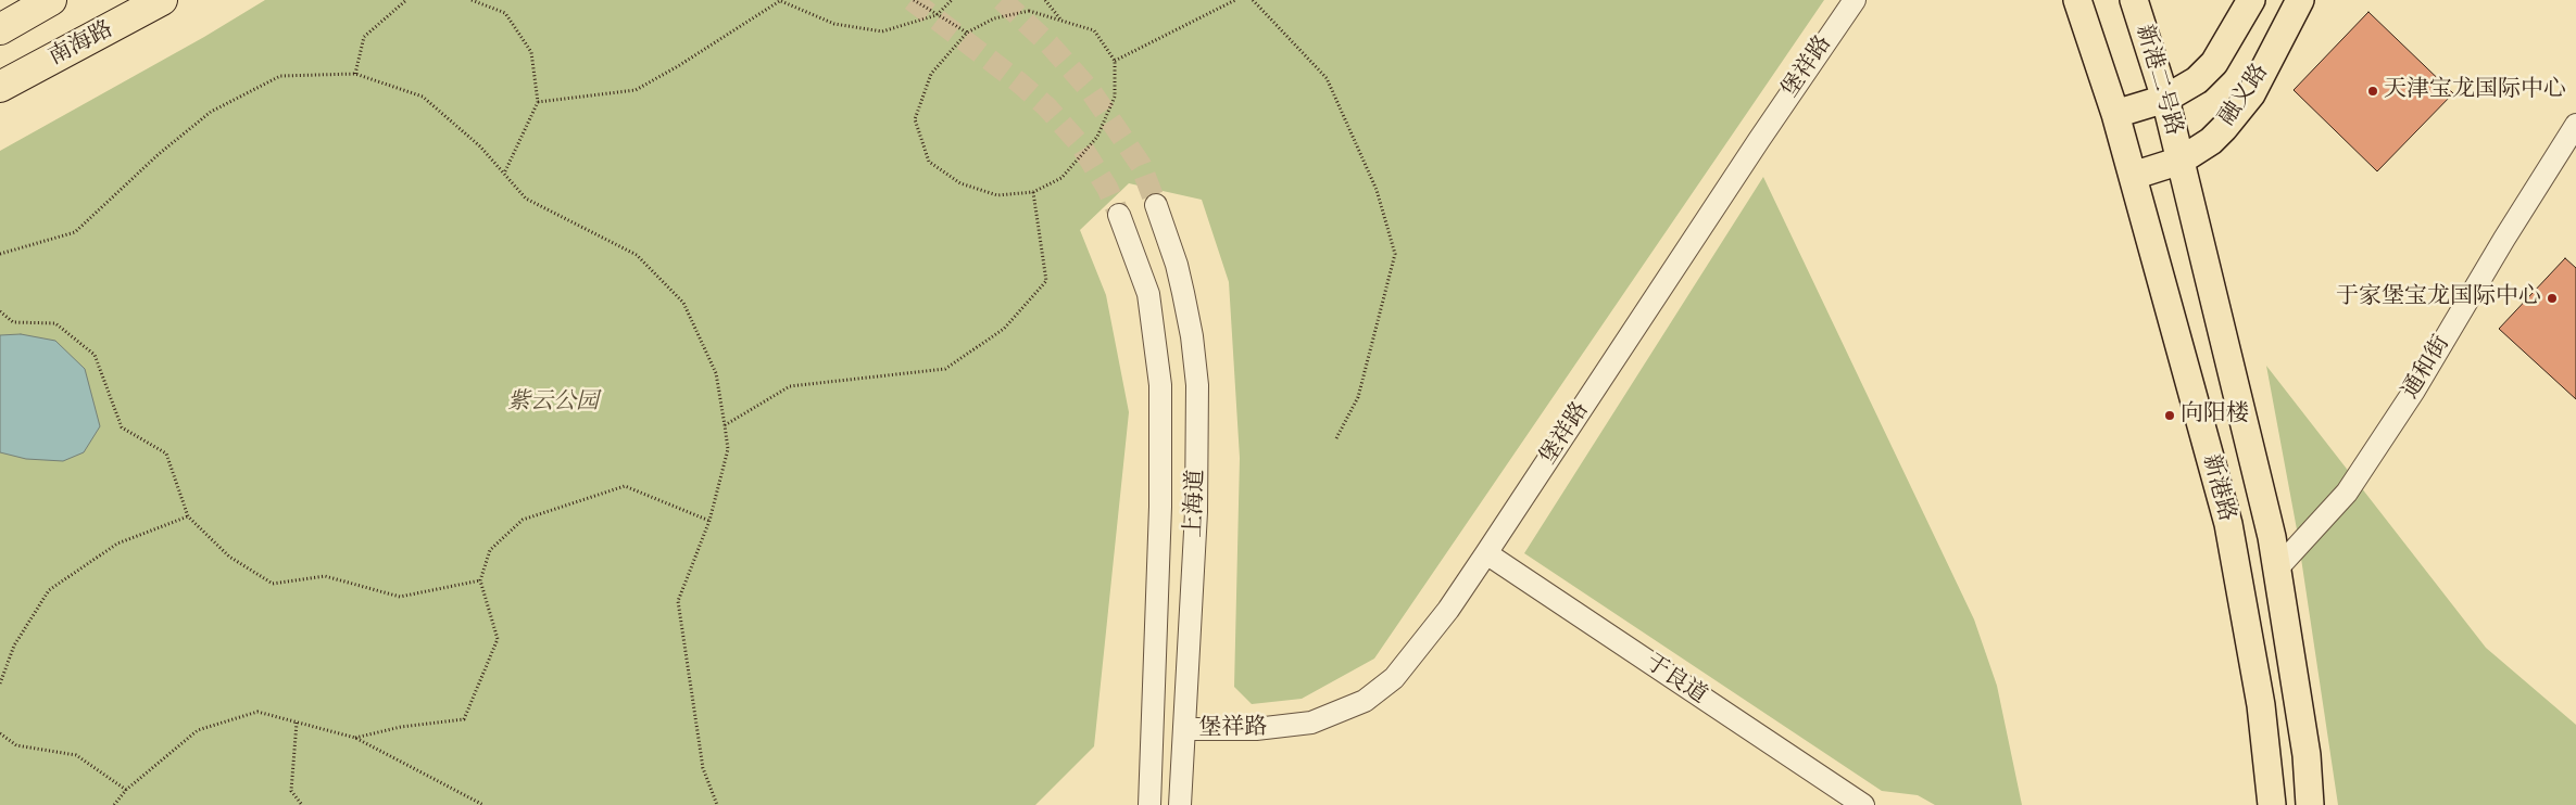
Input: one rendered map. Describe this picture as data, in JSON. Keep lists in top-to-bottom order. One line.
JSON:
{"streets":{"highway":["南海路"],"main road":["新港二号路","融义路","新港路"],"street":["堡祥路","通和街","上海道","于良道"]},"crossings":[["堡祥路","上海道"],["堡祥路","于良道"],["新港二号路","融义路"],["新港二号路","新港路"],["融义路","新港路"],["通和街","新港路"]],"parks":["紫云公园"],"places":["天津宝龙国际中心","于家堡宝龙国际中心","向阳楼"]}
